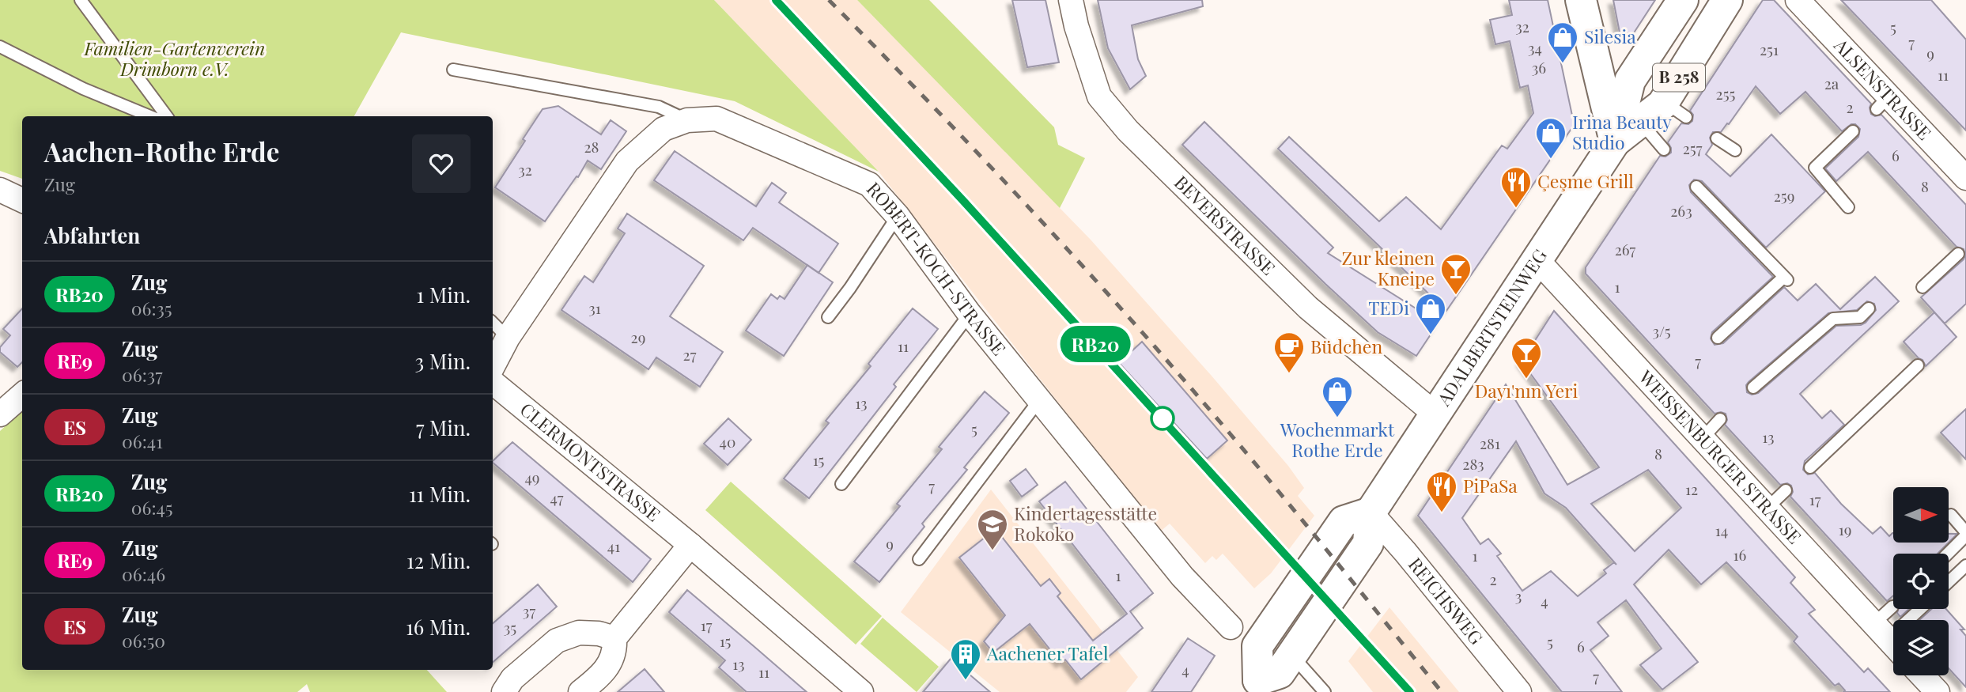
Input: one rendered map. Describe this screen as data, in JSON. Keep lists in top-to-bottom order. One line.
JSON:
{"streets":{"main road":["B 258","ADALBERTSTEINWEG"],"street":["ALSENSTRASSE","BEVERSTRASSE","ROBERT-KOCH-STRASSE","WEISSENBURGER STRASSE","CLERMONTSTRASSE","REICHSWEG"]},"crossings":[["BEVERSTRASSE","ADALBERTSTEINWEG"],["ADALBERTSTEINWEG","WEISSENBURGER STRASSE"],["ADALBERTSTEINWEG","REICHSWEG"]],"parks":["Familien-Gartenverein Drimborn e.V."],"places":{"shop":["Silesia","Irina Beauty Studio","TEDi","Wochenmarkt Rothe Erde"],"restaurant":["Çeşme Grill","PiPaSa"],"bar":["Zur kleinen Kneipe","Dayı'nın Yeri"],"cafe":["Büdchen"],"school or university":["Kindertagesstätte Rokoko"],"building":["Aachener Tafel"]},"house_numbers":["32","5","7","34","251","9","36","11","2a","255","2","28","257","6","32","8","259","263","267","1","31","3/5","29","11","27","7","13","5","13","40","281","8","15","283","49","7","12","47","17","19","14","9","41","16","1","1","2","3","4","37","17","35","15","5","6","13","4","11","7"],"north":"right","page":{"on_map":"RB20","heading":[["Aachen-Rothe Erde","Zug"],"Abfahrten"],"list":[{"mark":"RB20","name":"Zug","note":"06:35","value":"1 Min."},{"mark":"RE9","name":"Zug","note":"06:37","value":"3 Min."},{"mark":"ES","name":"Zug","note":"06:41","value":"7 Min."},{"mark":"RB20","name":"Zug","note":"06:45","value":"11 Min."},{"mark":"RE9","name":"Zug","note":"06:46","value":"12 Min."},{"mark":"ES","name":"Zug","note":"06:50","value":"16 Min."}]}}
